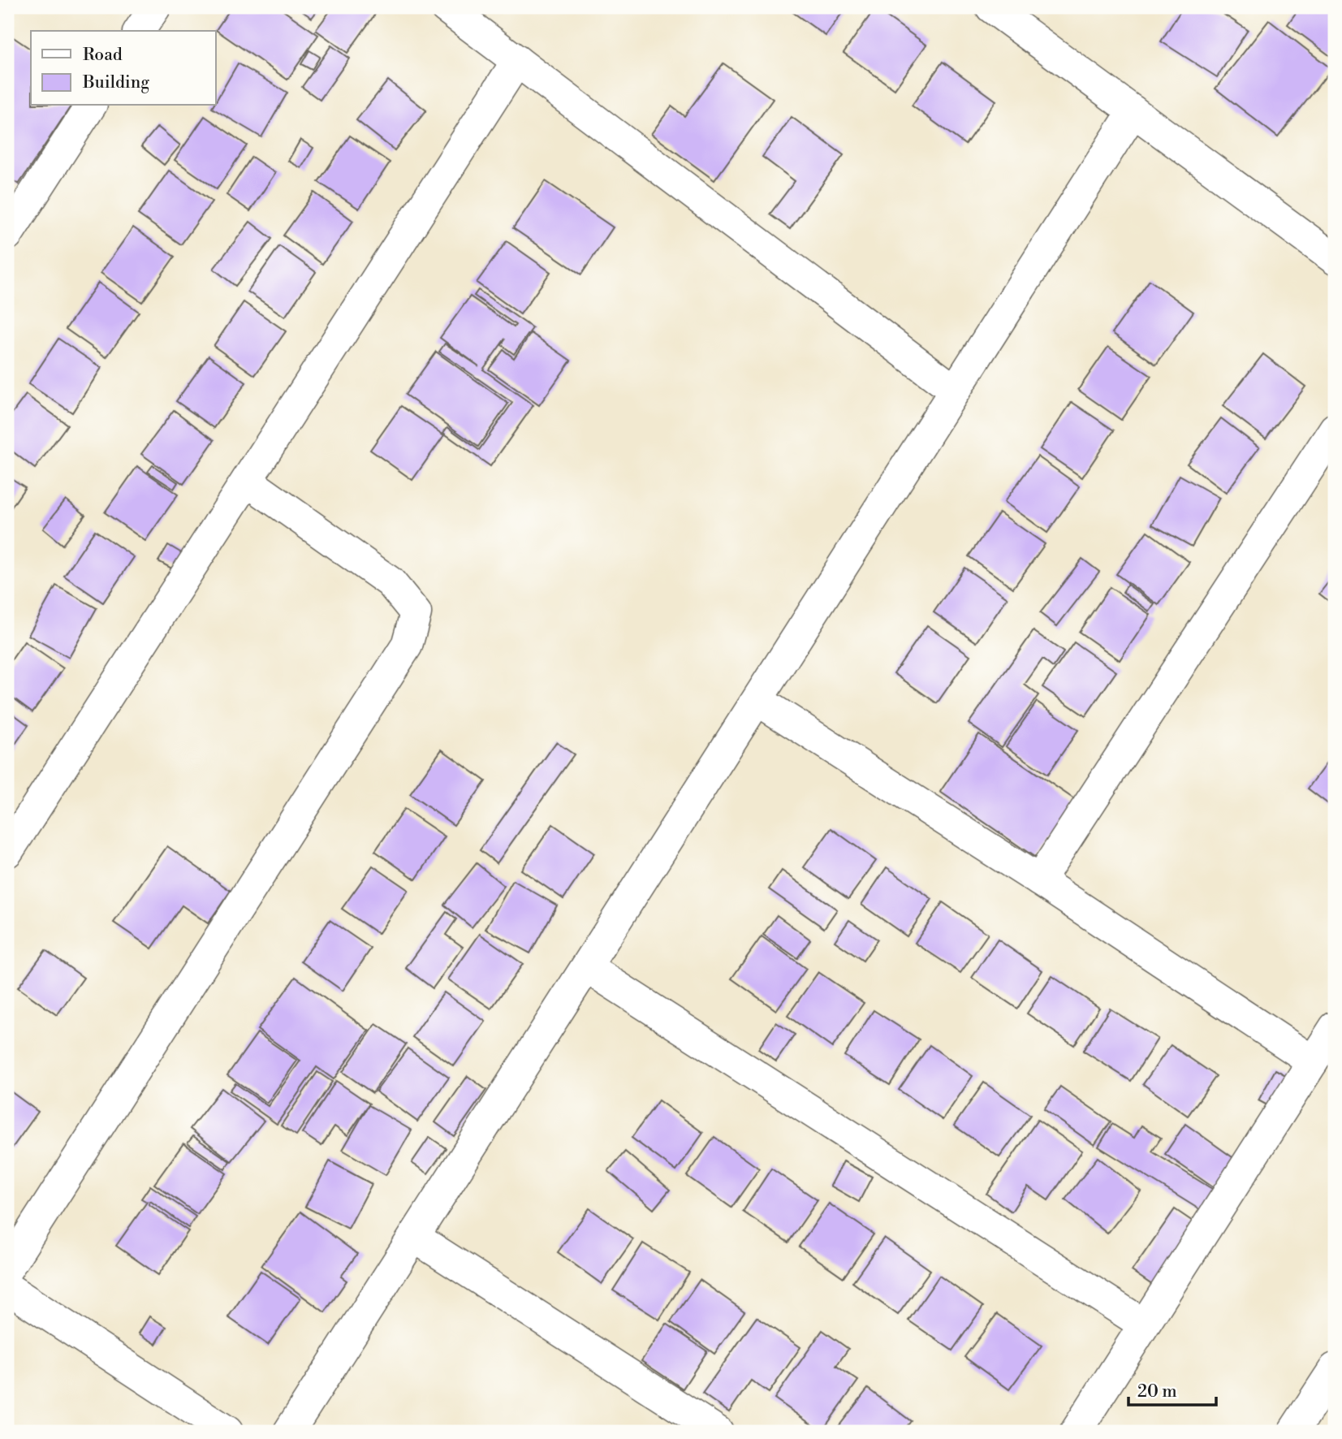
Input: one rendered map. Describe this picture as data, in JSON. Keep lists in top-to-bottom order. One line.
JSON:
{"legend":["Road","Building"],"scale_bar":"20 m"}
